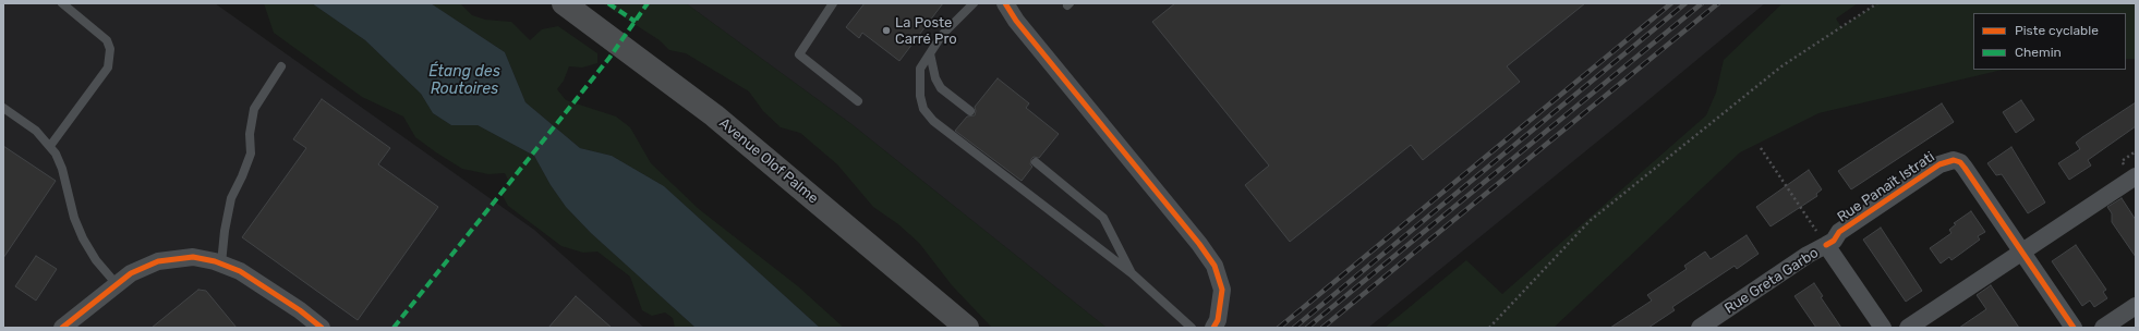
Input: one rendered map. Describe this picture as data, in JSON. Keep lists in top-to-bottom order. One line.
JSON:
{"streets":{"main road":["Avenue Olof Palme"],"street":["Rue Panaït Istrati","Rue Greta Garbo"]},"crossings":[["Rue Panaït Istrati","Rue Greta Garbo"]],"water":["Étang des Routoires"],"places":["La Poste Carré Pro"],"legend":["Piste cyclable","Chemin"]}
